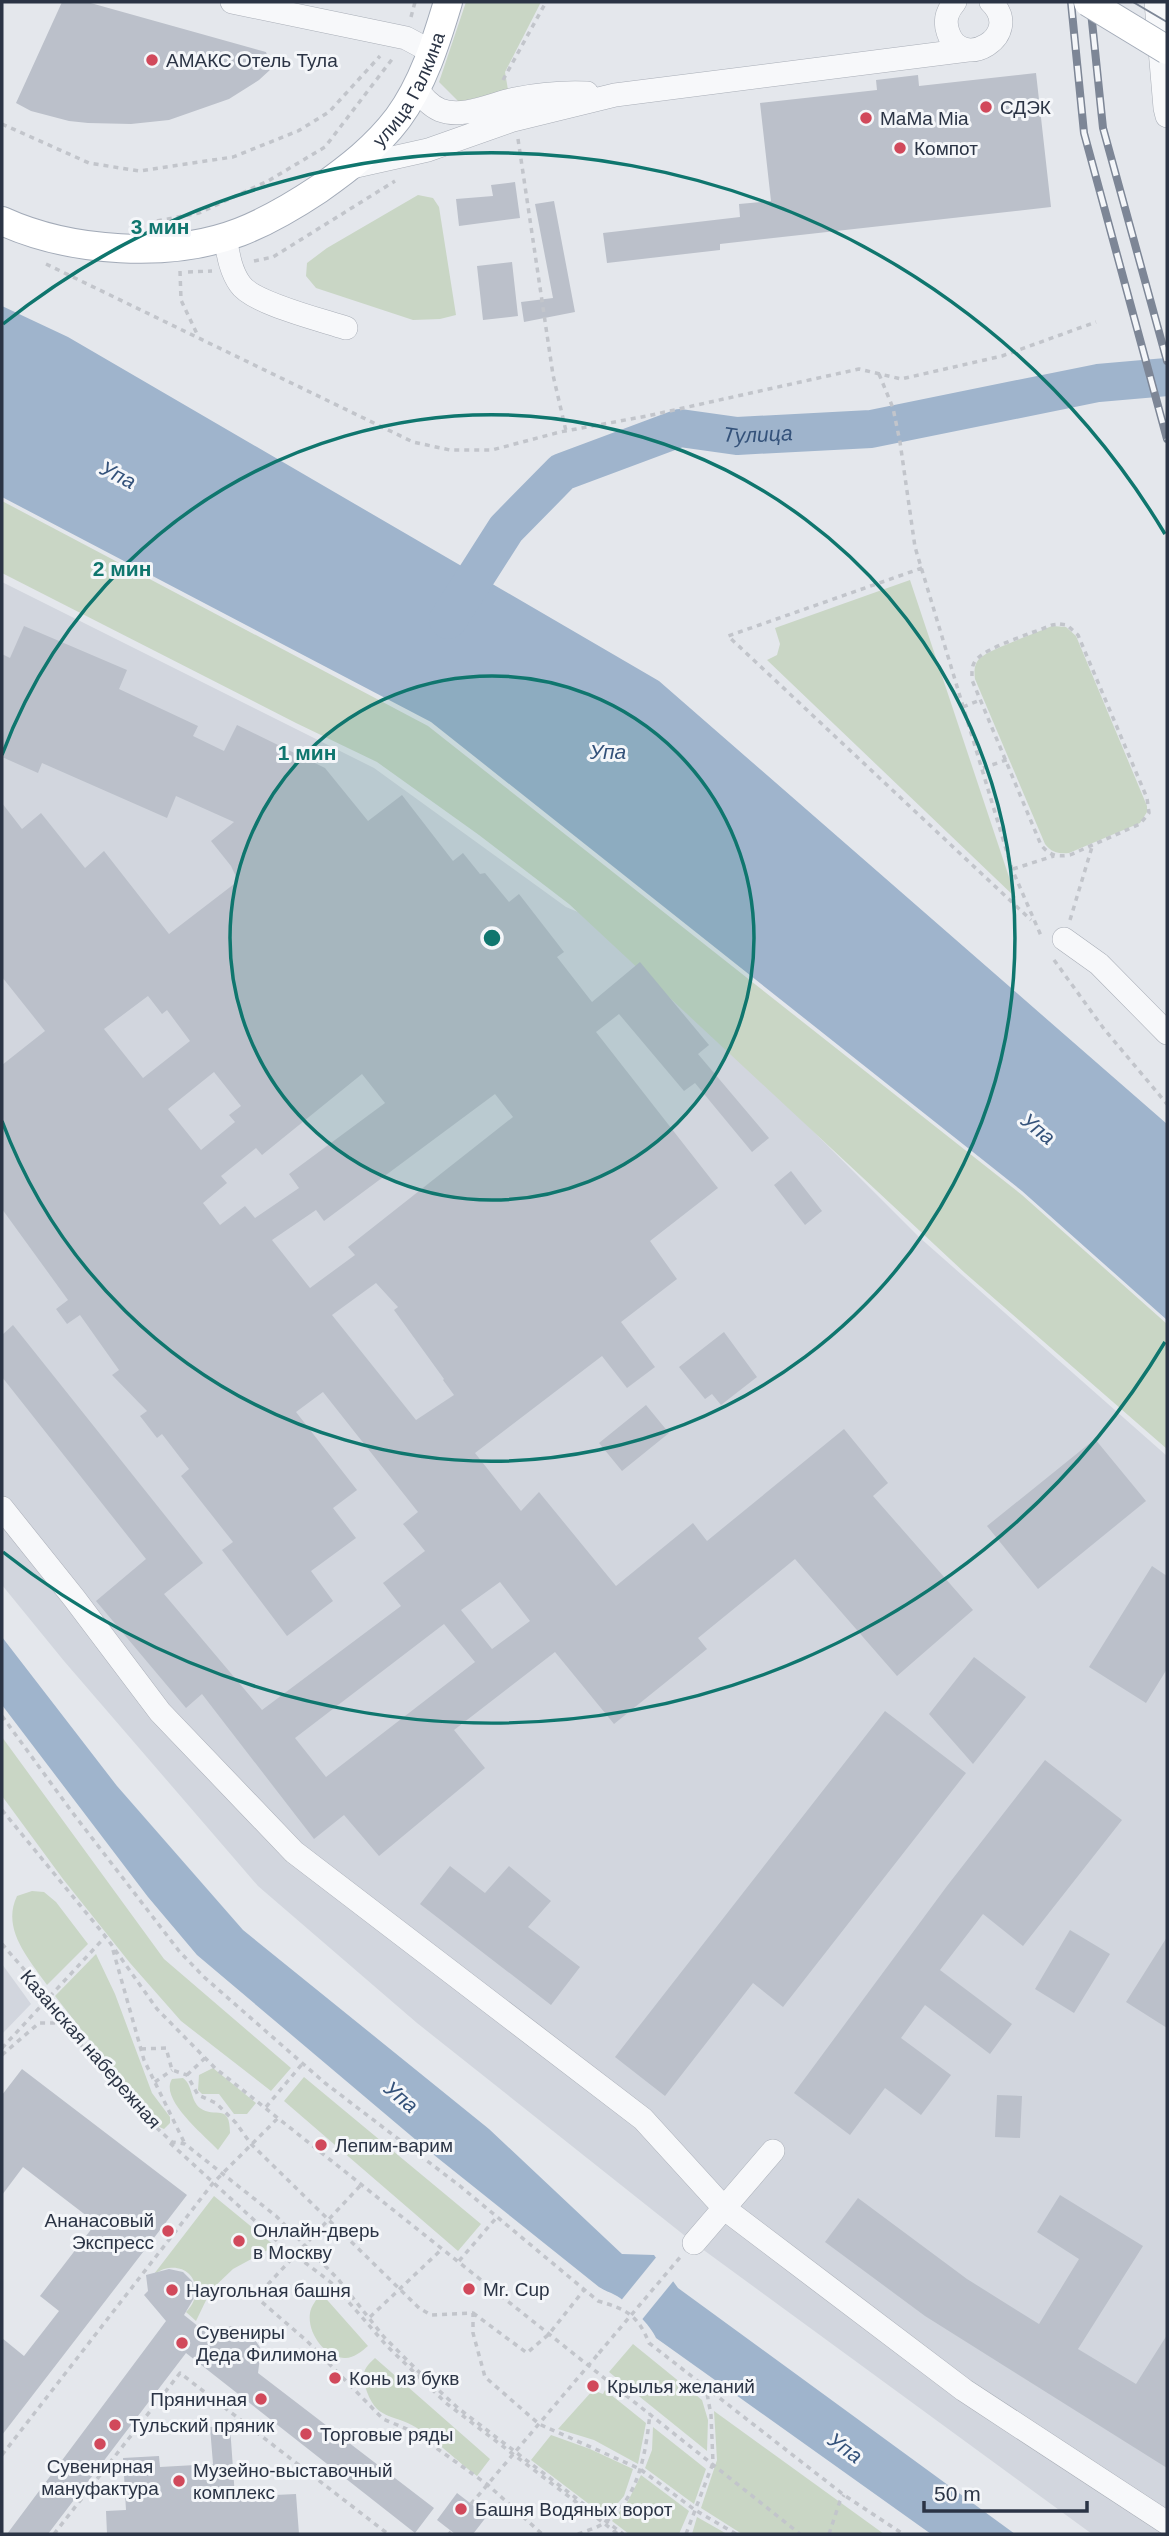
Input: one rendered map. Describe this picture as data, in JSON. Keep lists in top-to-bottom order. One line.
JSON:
{"streets":{"main road":["улица Галкина"],"path":["Казанская набережная"]},"water":["Тулица","Упа"],"places":["АМАКС Отель Тула","СДЭК","MaMa Mia","Компот","Лепим-варим","Ананасовый Экспресс","Онлайн-дверь в Москву","Mr. Cup","Наугольная башня","Сувениры Деда Филимона","Конь из букв","Крылья желаний","Пряничная","Тульский пряник","Торговые ряды","Сувенирная мануфактура","Музейно-выставочный комплекс","Башня Водяных ворот"],"scale_bar":"50 m","rings":["3 мин","2 мин","1 мин"]}
